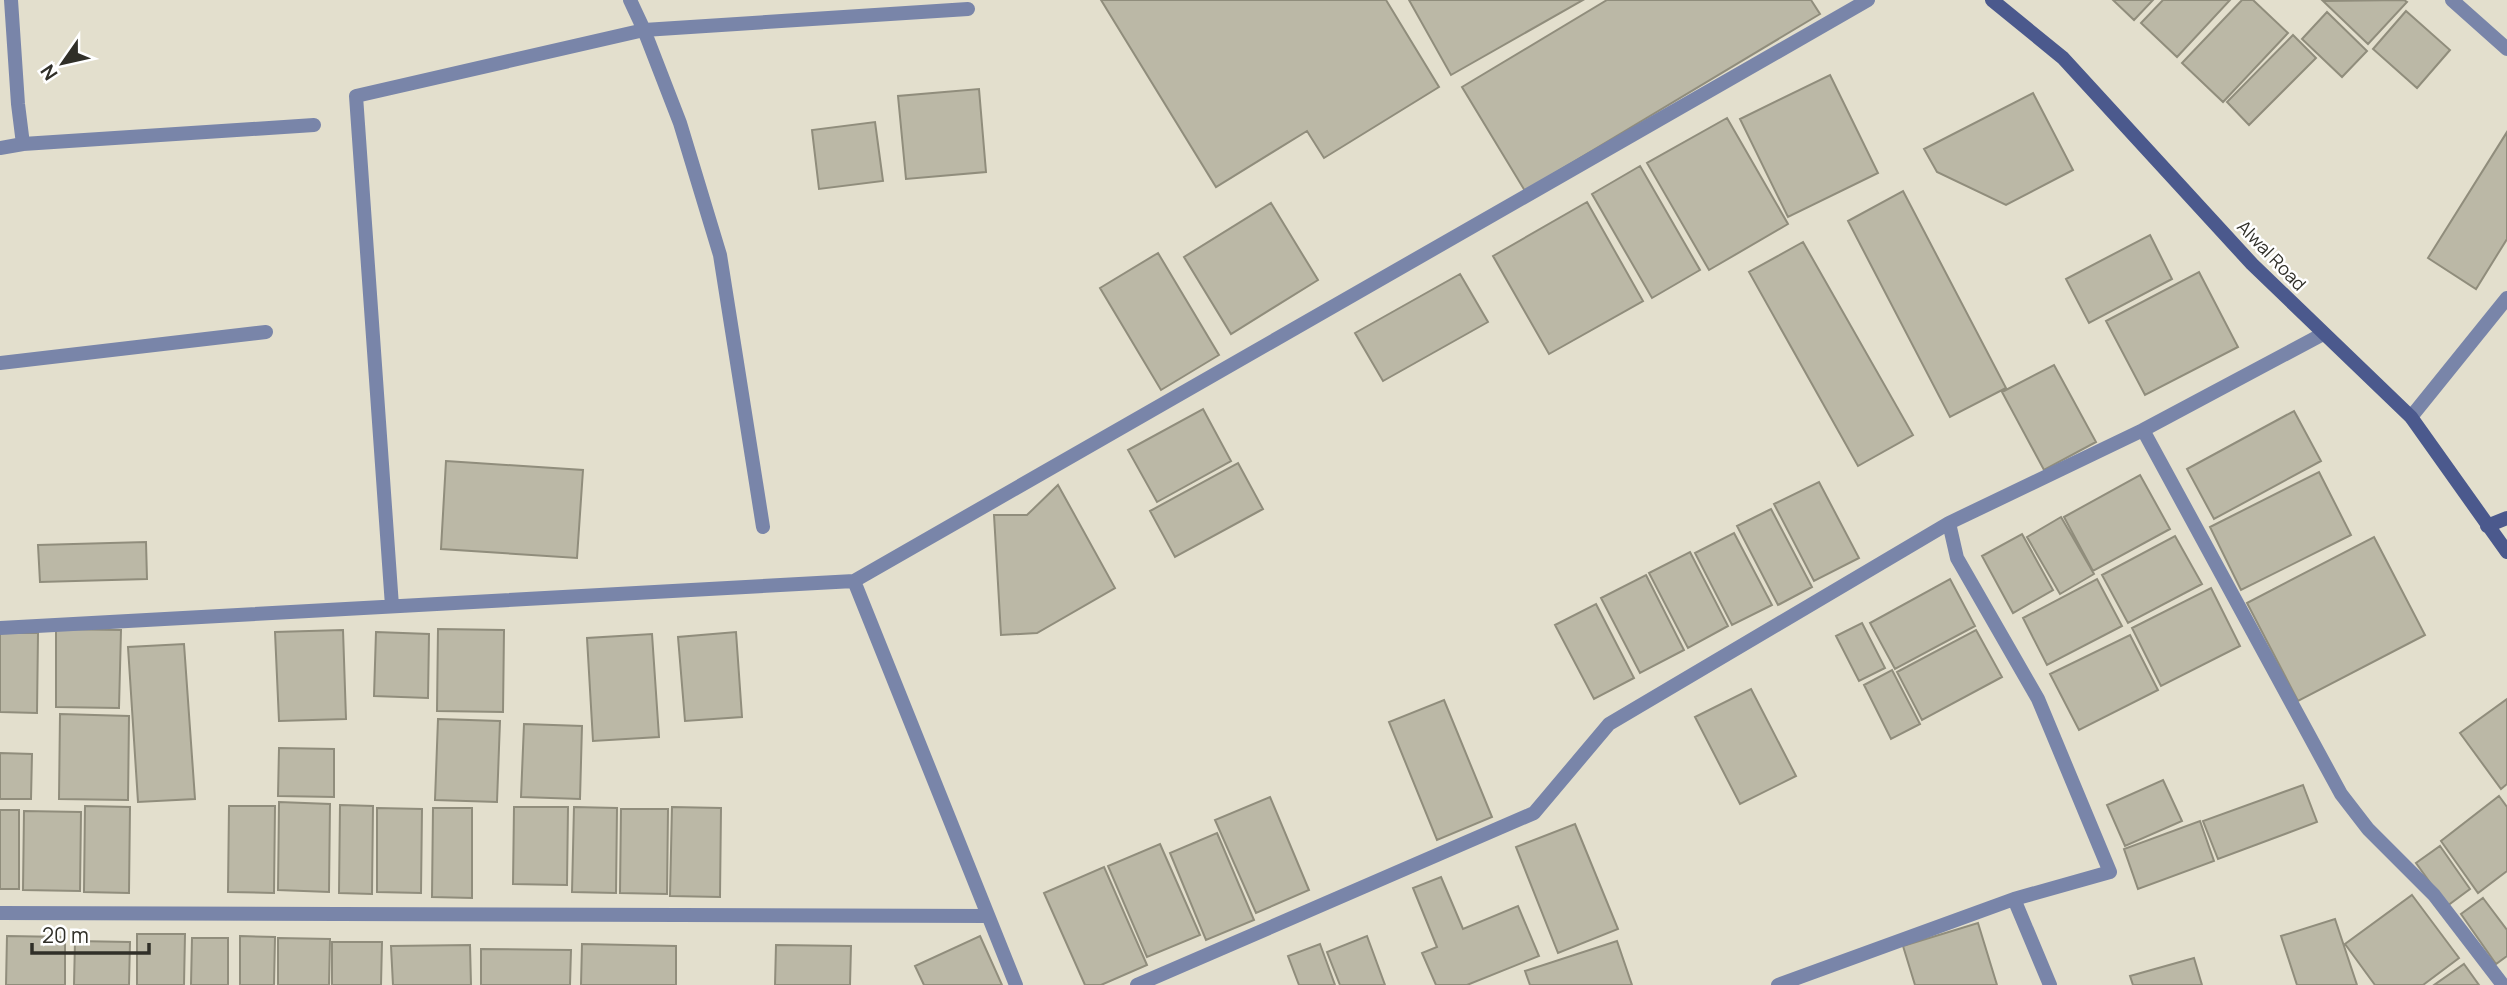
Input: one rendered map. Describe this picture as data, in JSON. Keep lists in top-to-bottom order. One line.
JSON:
{"streets":{"main road":["Alwal Road"]},"scale_bar":"20 m","north":"bottom left"}
